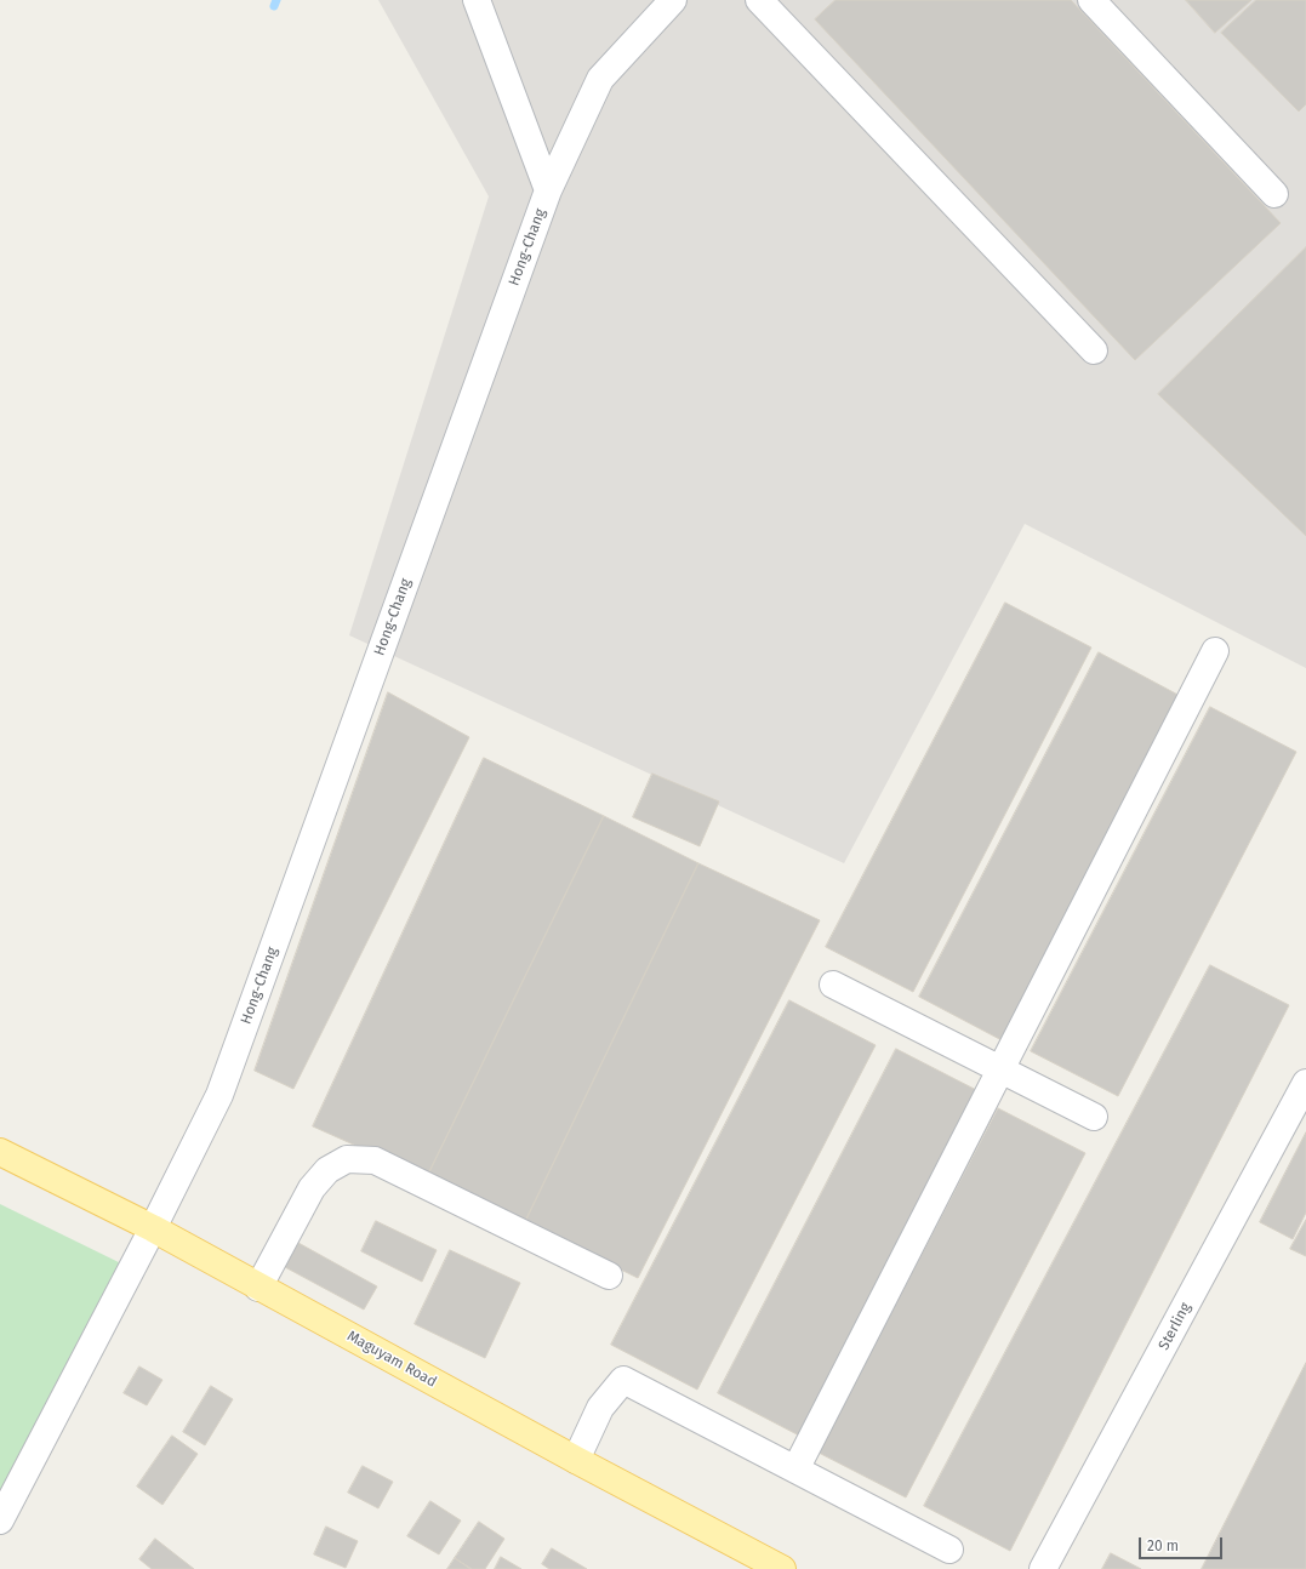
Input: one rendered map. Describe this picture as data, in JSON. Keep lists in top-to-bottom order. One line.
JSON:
{"streets":{"main road":["Maguyam Road"],"street":["Hong-Chang","Sterling"]},"crossings":[["Hong-Chang","Maguyam Road"]],"scale_bar":"20 m"}
